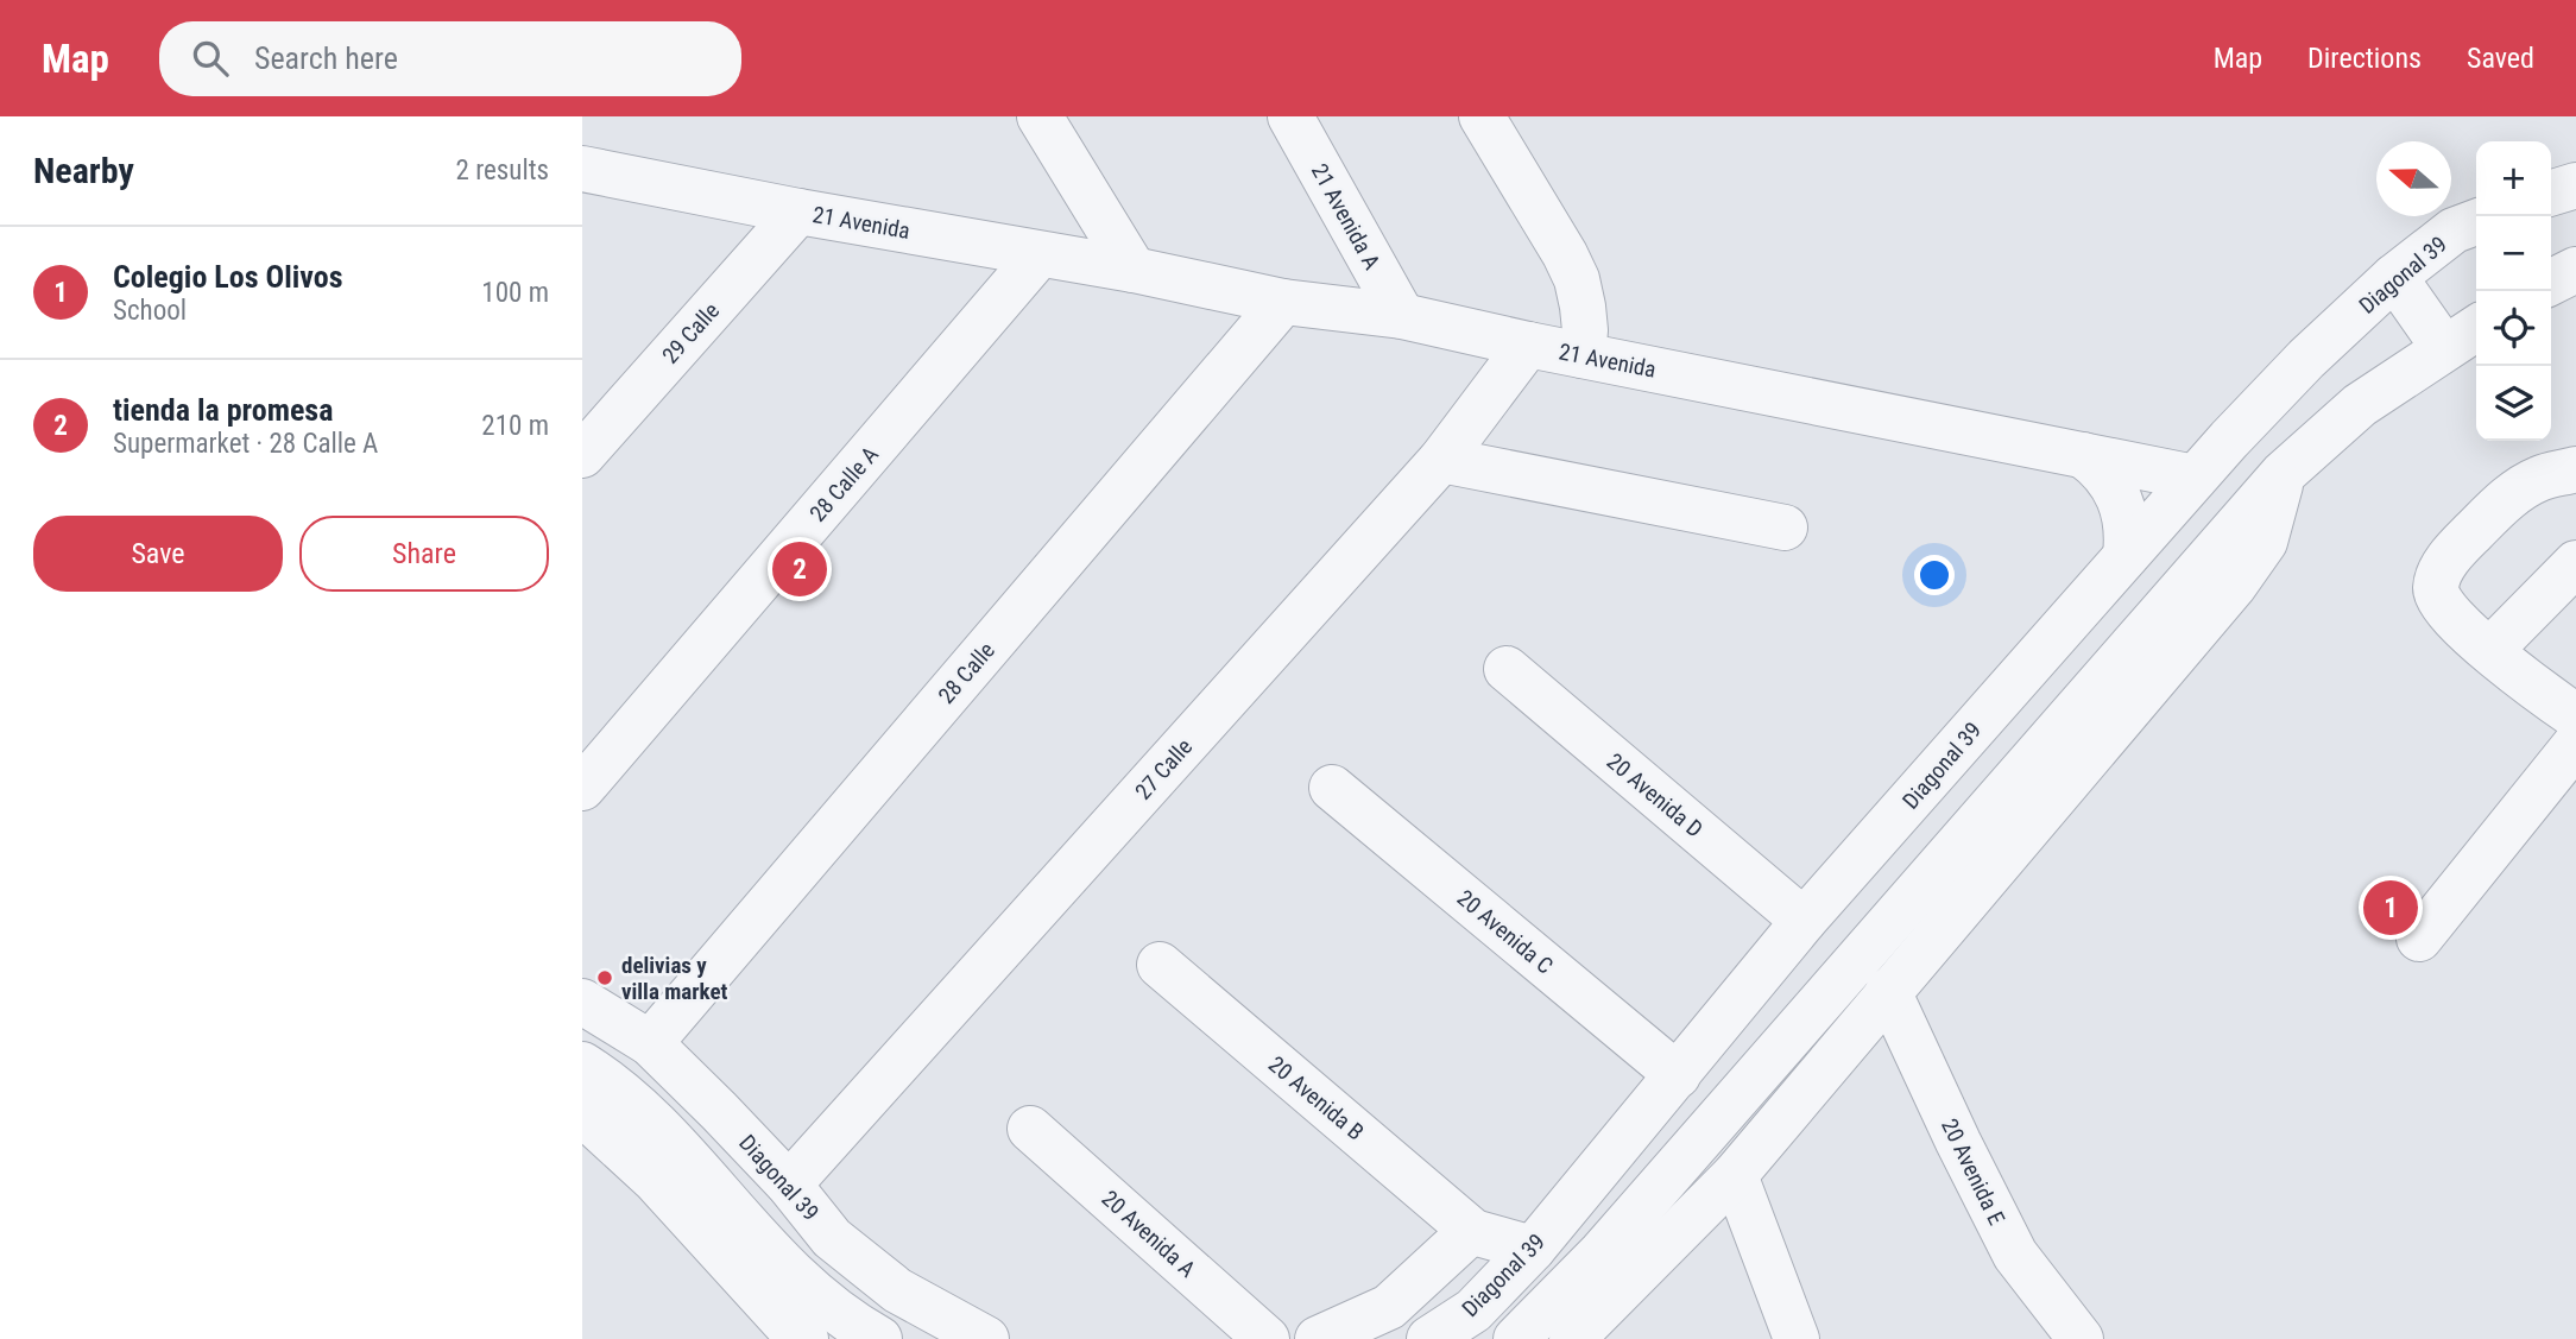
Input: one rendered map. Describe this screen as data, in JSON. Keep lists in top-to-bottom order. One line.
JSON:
{"streets":{"street":["21 Avenida A","21 Avenida","Diagonal 39","29 Calle","28 Calle A","28 Calle","27 Calle","20 Avenida D","20 Avenida C","20 Avenida B","20 Avenida E","20 Avenida A"]},"crossings":[["21 Avenida A","21 Avenida"],["21 Avenida","Diagonal 39"],["21 Avenida","29 Calle"],["21 Avenida","28 Calle A"],["21 Avenida","28 Calle"],["21 Avenida","27 Calle"],["Diagonal 39","28 Calle"],["Diagonal 39","27 Calle"],["Diagonal 39","20 Avenida D"],["Diagonal 39","20 Avenida C"]],"places":["delivias y villa market"],"north":"left","page":{"header":"Map","search":"Search here","nav":["Map","Directions","Saved"],"heading":["Nearby","2 results"],"map_buttons":["+","−"],"list":[{"mark":"1","name":"Colegio Los Olivos","note":"School","value":"100 m"},{"mark":"2","name":"tienda la promesa","note":"Supermarket · 28 Calle A","value":"210 m"}],"buttons":["Save","Share"],"pins":["2","1"]}}
